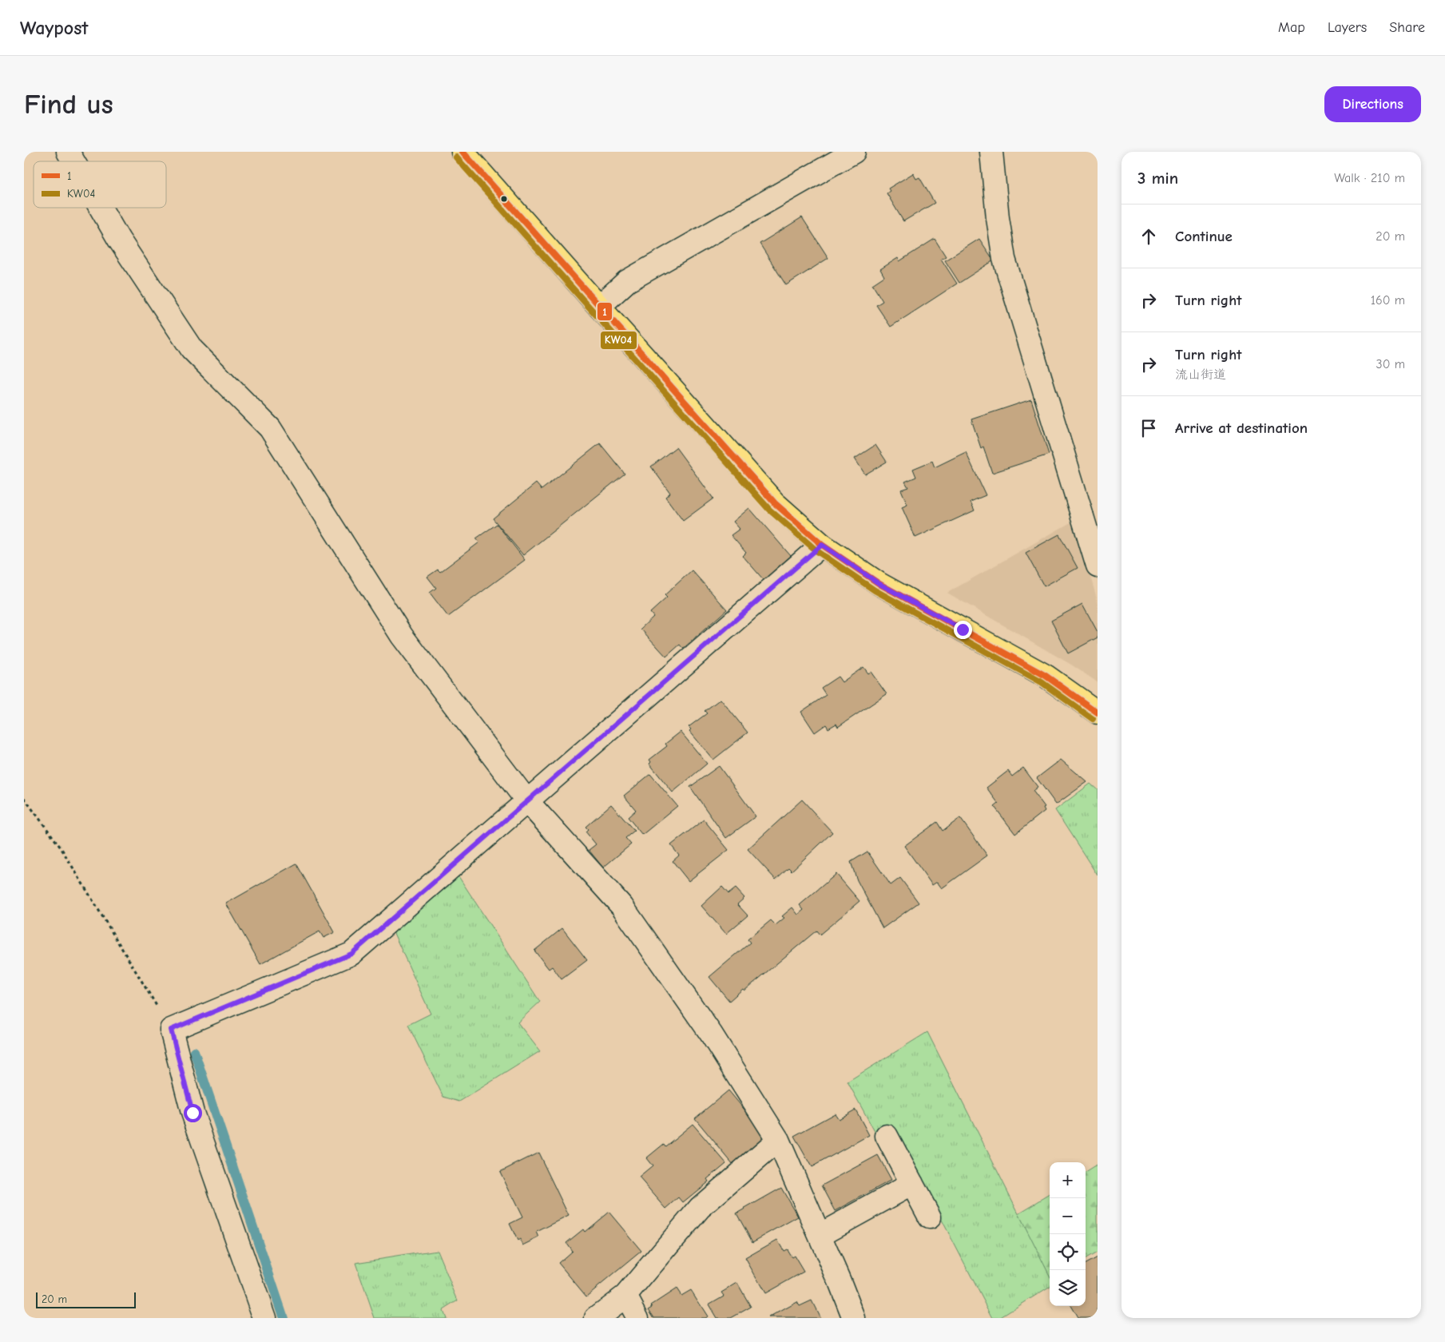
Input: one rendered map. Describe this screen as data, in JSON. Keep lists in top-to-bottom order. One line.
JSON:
{"lines":["transit line 1","transit line KW04"],"legend":["1","KW04"],"scale_bar":"20 m","page":{"header":"Waypost","nav":["Map","Layers","Share"],"buttons":"Directions","title":"Find us","heading":["3 min","Walk · 210 m"],"list":[["Continue","20 m"],["Turn right","160 m"],["Turn right","流山街道","30 m"],"Arrive at destination"],"map_buttons":["+","−"],"scale":"20 m"}}
